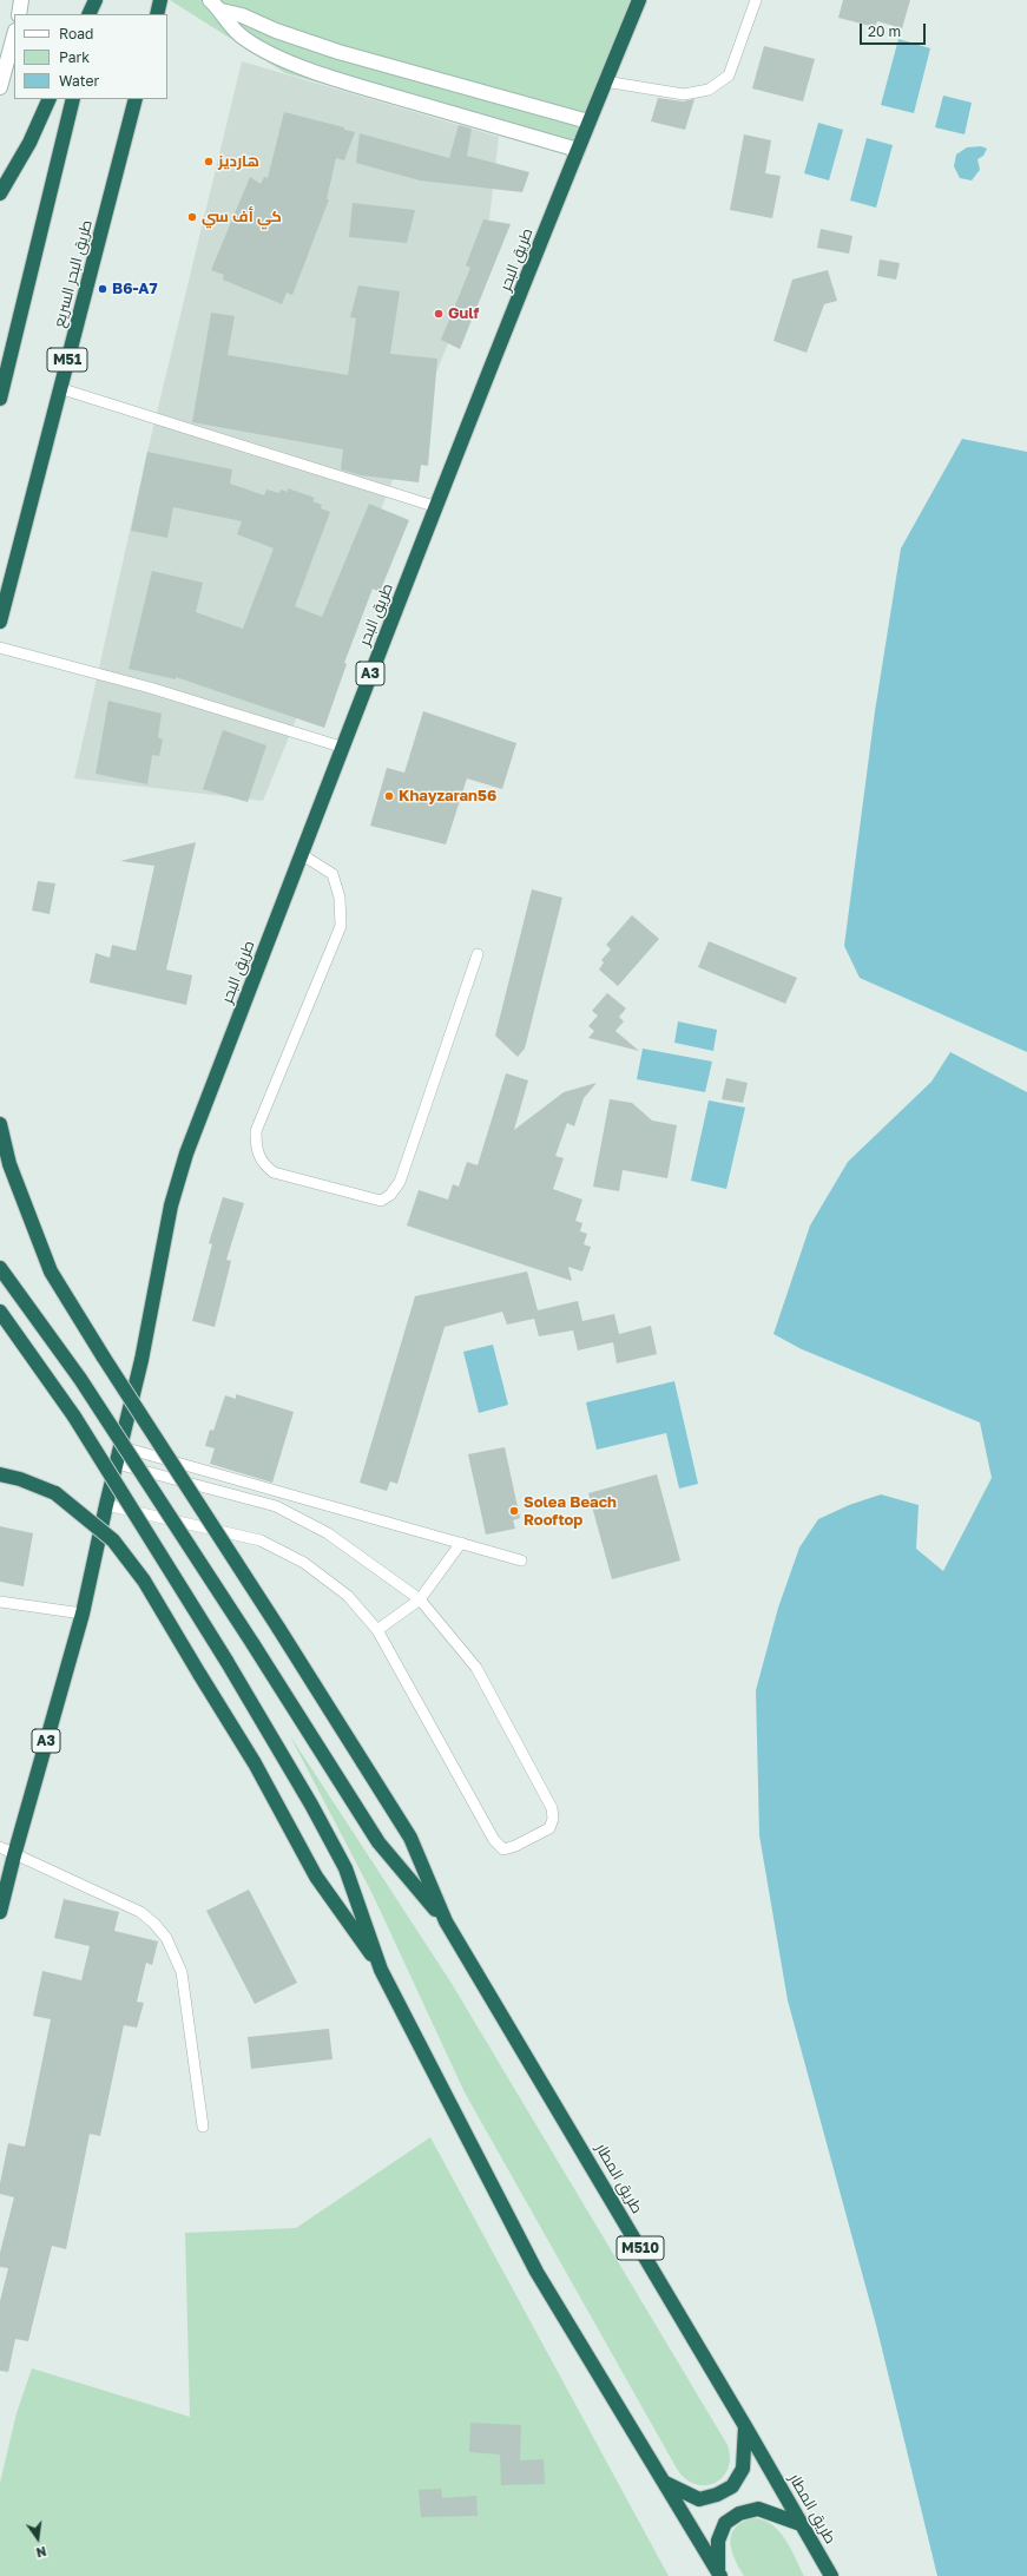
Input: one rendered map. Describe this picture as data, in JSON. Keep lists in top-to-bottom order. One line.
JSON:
{"streets":{"highway":["طريق البحر","طريق البحر السريع","M51","A3","طريق المطار","M510"]},"crossings":[["طريق البحر","A3"]],"places":["هارديز","كي أف سي","B6-A7","Gulf","Khayzaran56","Solea Beach Rooftop"],"legend":["Road","Park","Water"],"scale_bar":"20 m","north":"bottom"}
